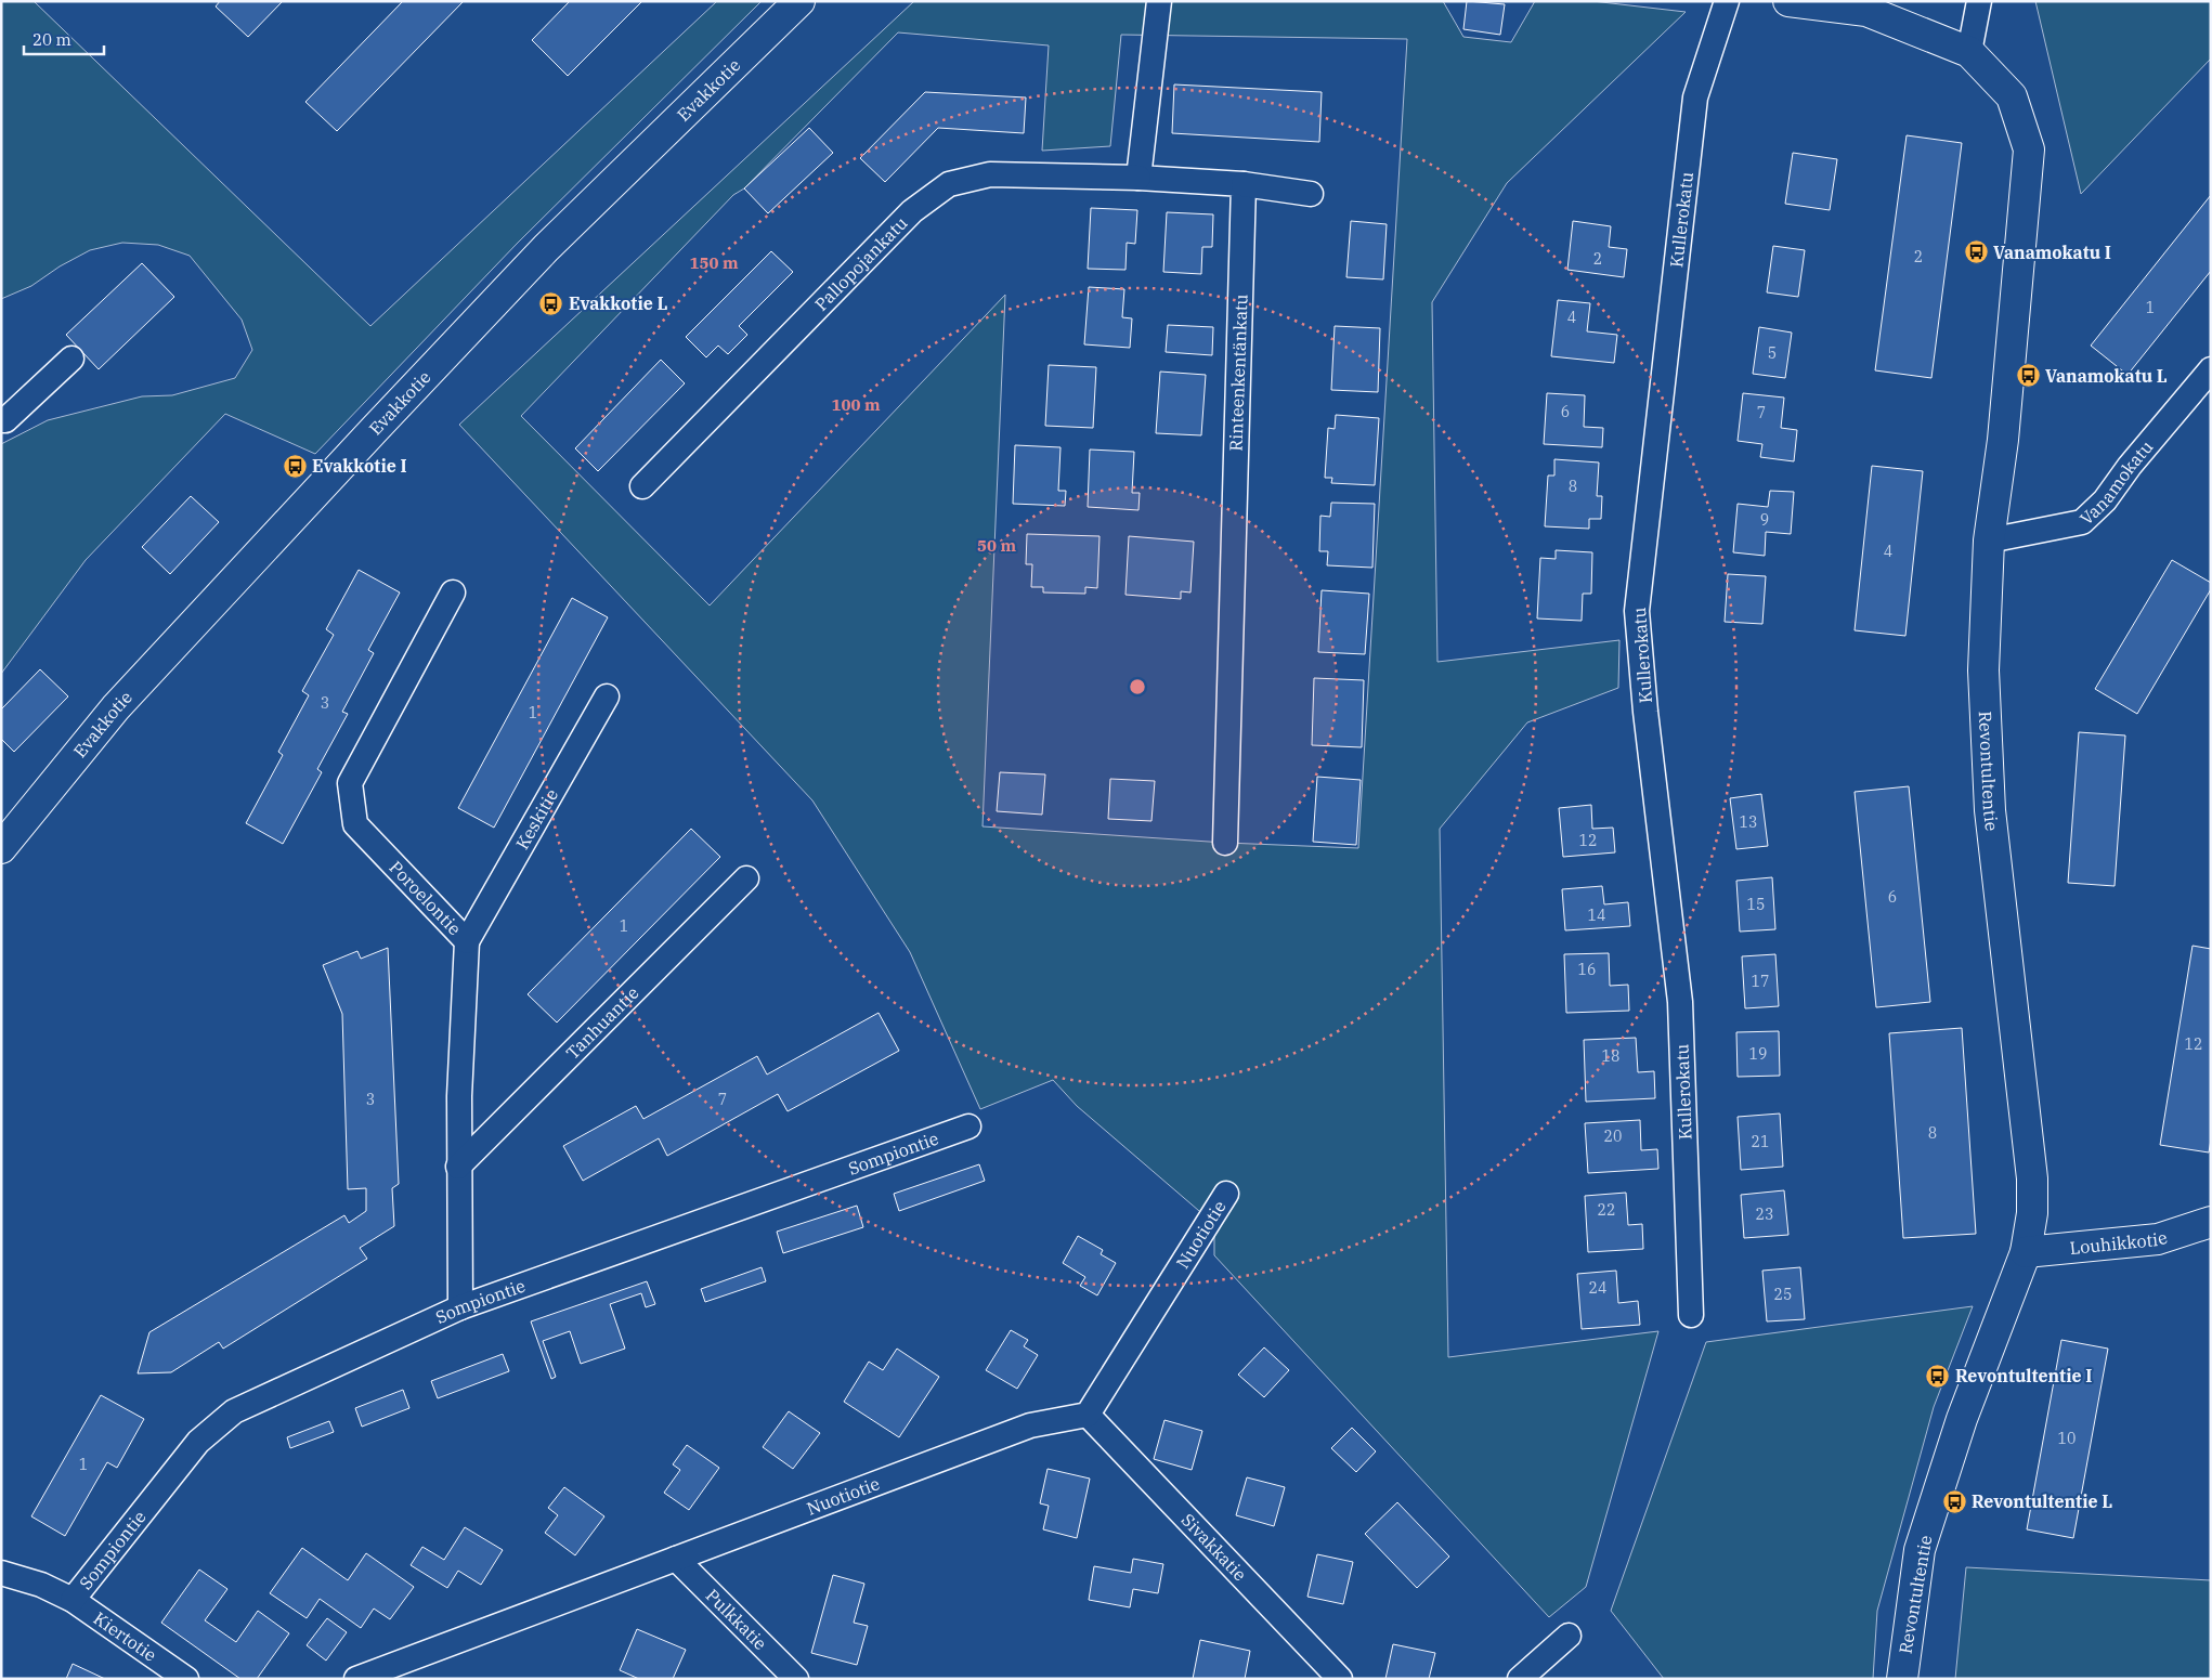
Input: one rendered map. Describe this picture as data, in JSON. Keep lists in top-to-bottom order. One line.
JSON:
{"streets":{"street":["Evakkotie","Kullerokatu","Pallopojankatu","Rinteenkentänkatu","Vanamokatu","Revontultentie","Keskitie","Poroelontie","Tanhuantie","Sompiontie","Nuotiotie","Louhikkotie","Sivakkatie","Pulkkatie","Kiertotie"]},"crossings":[["Vanamokatu","Revontultentie"],["Revontultentie","Louhikkotie"],["Keskitie","Poroelontie"],["Poroelontie","Tanhuantie"],["Poroelontie","Sompiontie"],["Sompiontie","Kiertotie"],["Nuotiotie","Sivakkatie"],["Nuotiotie","Pulkkatie"]],"places":{"bus stop":["Vanamokatu I","Evakkotie L","Vanamokatu L","Evakkotie I","Revontultentie I","Revontultentie L"]},"house_numbers":["2","2","1","4","5","6","7","8","9","4","3","1","13","12","6","15","14","1","16","17","12","19","18","3","7","8","20","21","22","23","24","25","10","1"],"scale_bar":"20 m","rings":["150 m","100 m","50 m"]}
